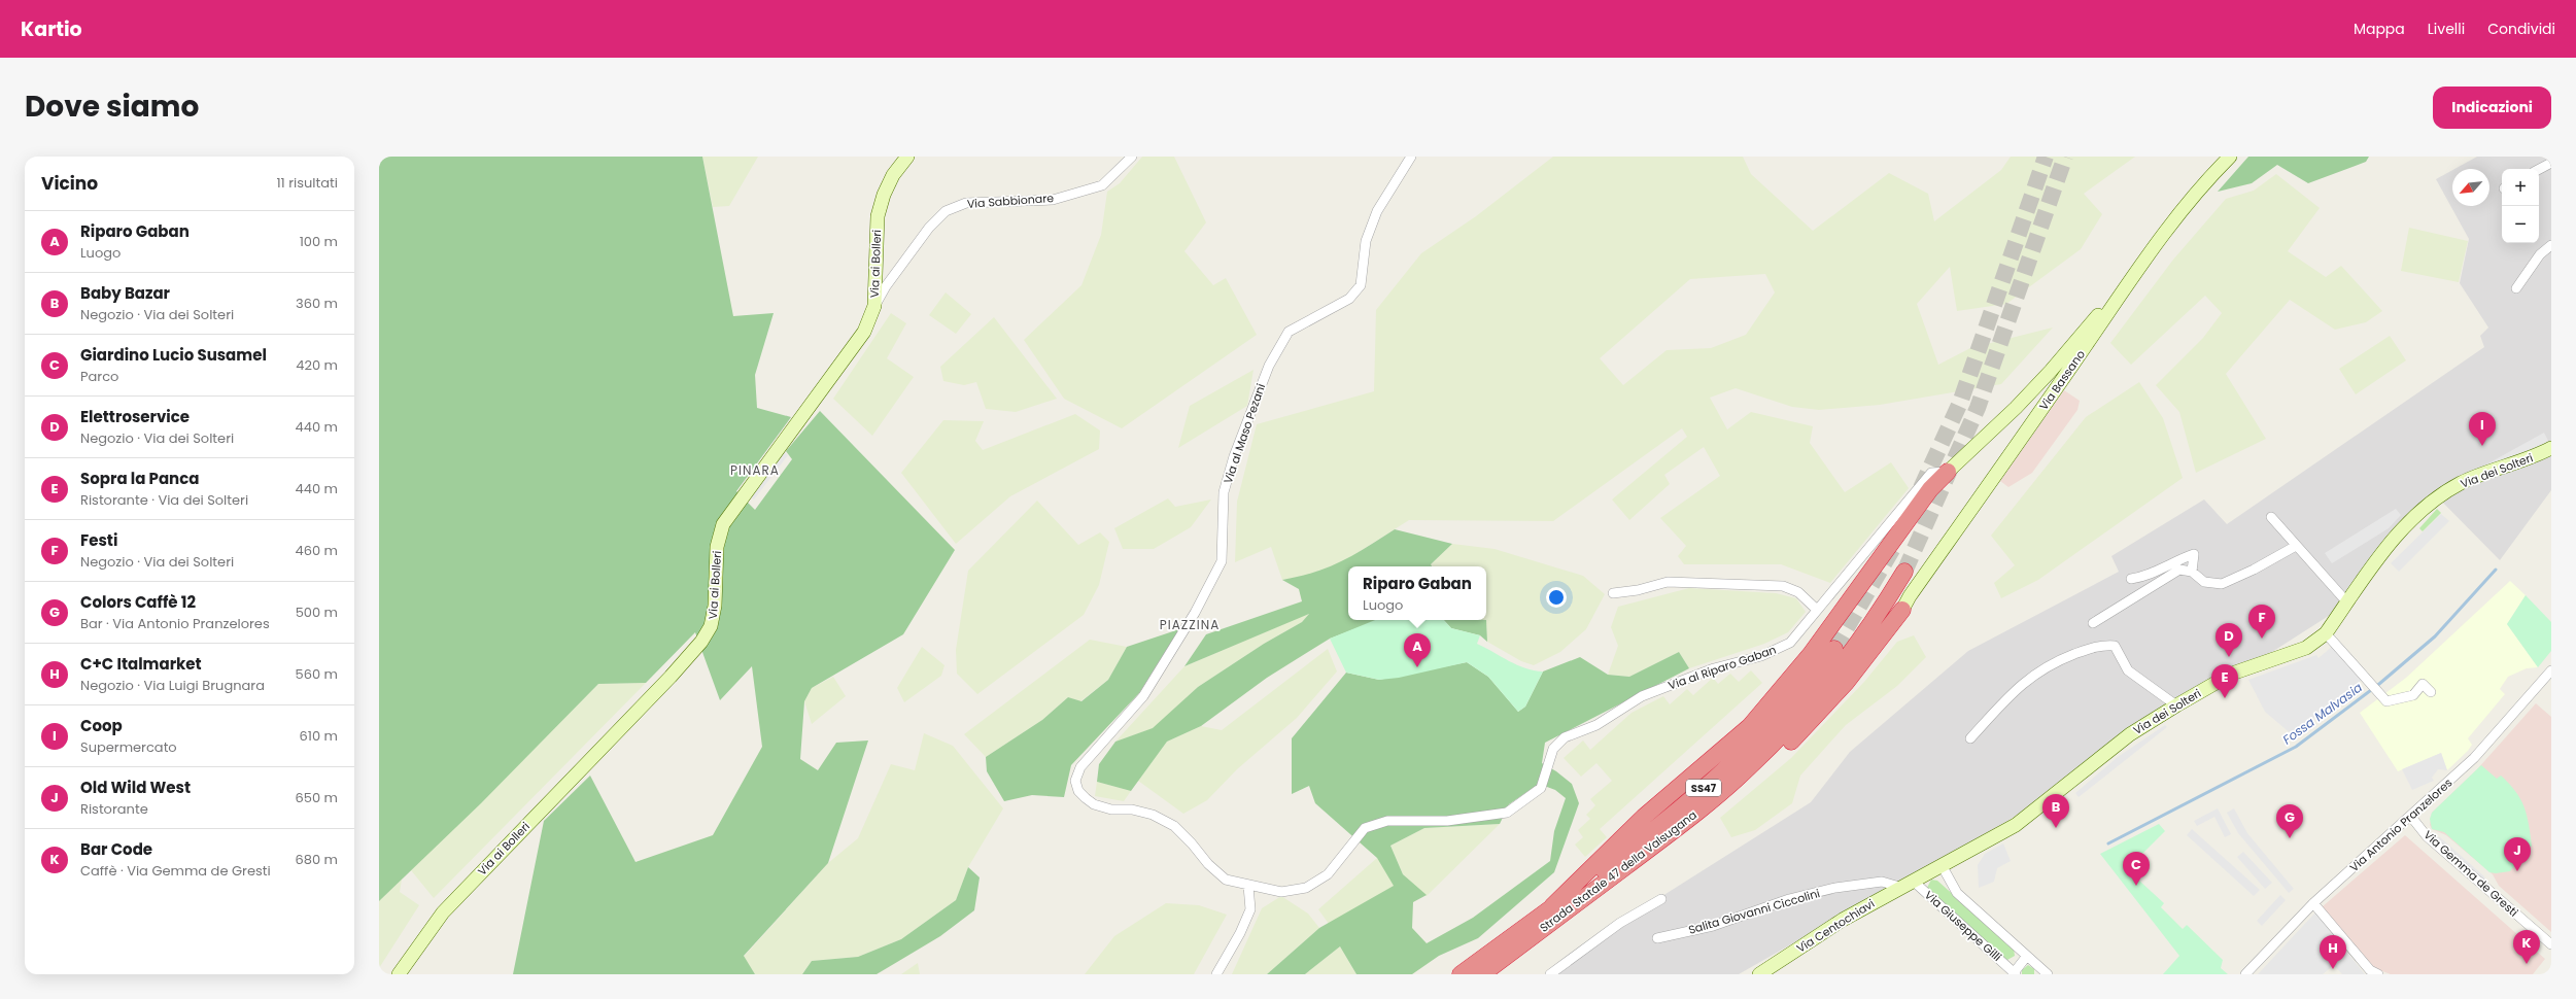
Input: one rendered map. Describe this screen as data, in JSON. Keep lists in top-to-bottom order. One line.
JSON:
{"streets":{"highway":["SS47","Strada Statale 47 della Valsugana"],"street":["Via Sabbionare","Via ai Bolleri","Via Bassano","Via al Maso Pezani","Via dei Solteri","Via al Riparo Gaban","Via Antonio Pranzelores","Via Gemma de Gresti","Salita Giovanni Ciccolini","Via Centochiavi","Via Giuseppe Gilli"]},"crossings":[["Via Sabbionare","Via ai Bolleri"],["Via al Maso Pezani","Via al Riparo Gaban"],["Via dei Solteri","Via Centochiavi"],["Via dei Solteri","Via Giuseppe Gilli"],["Via Antonio Pranzelores","Via Gemma de Gresti"],["Salita Giovanni Ciccolini","Via Centochiavi"],["Via Centochiavi","Via Giuseppe Gilli"]],"districts":["PINARA","PIAZZINA"],"water":["Fossa Malvasia"],"north":"bottom left","page":{"header":"Kartio","nav":["Mappa","Livelli","Condividi"],"title":"Dove siamo","buttons":"Indicazioni","heading":["Vicino","11 risultati"],"map_buttons":["+","−"],"list":[{"mark":"A","name":"Riparo Gaban","note":"Luogo","value":"100 m"},{"mark":"B","name":"Baby Bazar","note":"Negozio · Via dei Solteri","value":"360 m"},{"mark":"C","name":"Giardino Lucio Susamel","note":"Parco","value":"420 m"},{"mark":"D","name":"Elettroservice","note":"Negozio · Via dei Solteri","value":"440 m"},{"mark":"E","name":"Sopra la Panca","note":"Ristorante · Via dei Solteri","value":"440 m"},{"mark":"F","name":"Festi","note":"Negozio · Via dei Solteri","value":"460 m"},{"mark":"G","name":"Colors Caffè 12","note":"Bar · Via Antonio Pranzelores","value":"500 m"},{"mark":"H","name":"C+C Italmarket","note":"Negozio · Via Luigi Brugnara","value":"560 m"},{"mark":"I","name":"Coop","note":"Supermercato","value":"610 m"},{"mark":"J","name":"Old Wild West","note":"Ristorante","value":"650 m"},{"mark":"K","name":"Bar Code","note":"Caffè · Via Gemma de Gresti","value":"680 m"}],"pins":["I","F","D","A","E","B","G","J","C","K","H"],"popup":["Riparo Gaban","Luogo"]}}
